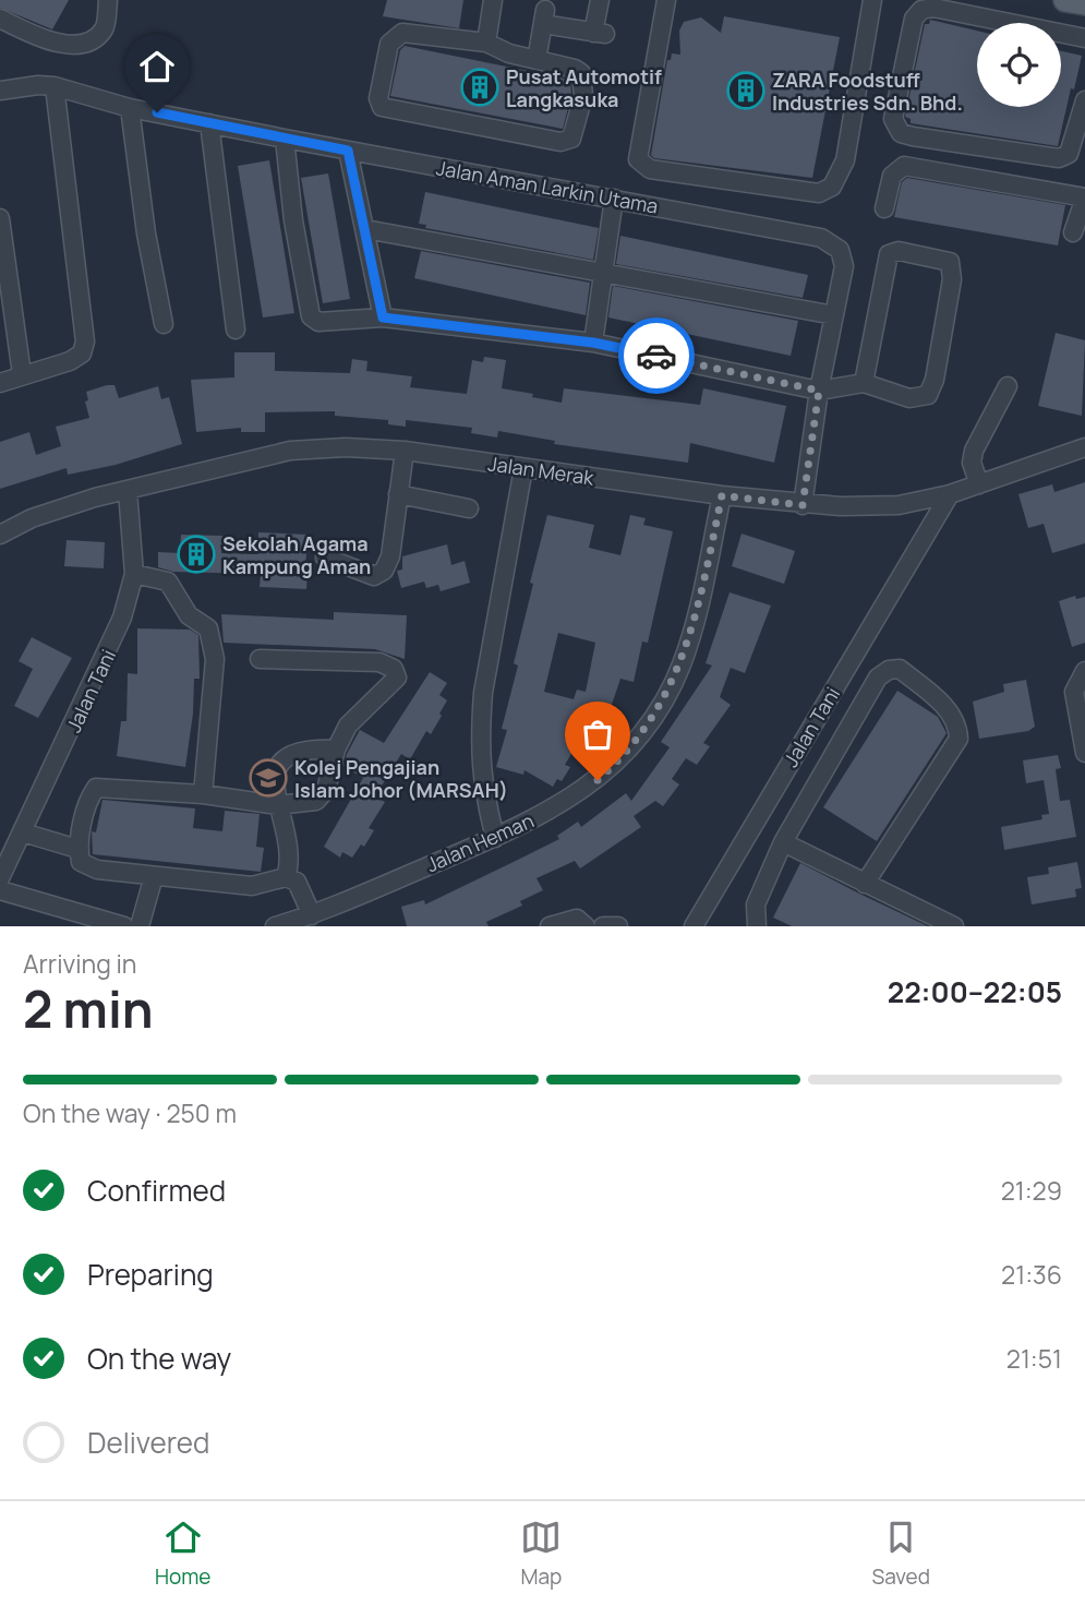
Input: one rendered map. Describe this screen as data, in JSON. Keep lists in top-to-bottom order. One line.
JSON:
{"streets":{"street":["Jalan Aman Larkin Utama","Jalan Merak","Jalan Tani","Jalan Heman"]},"crossings":[["Jalan Aman Larkin Utama","Jalan Merak"],["Jalan Merak","Jalan Tani"],["Jalan Merak","Jalan Heman"]],"places":{"building":["Pusat Automotif Langkasuka","ZARA Foodstuff Industries Sdn. Bhd.","Sekolah Agama Kampung Aman"],"school or university":["Kolej Pengajian Islam Johor (MARSAH)"]},"page":{"heading":["2 min","Arriving in","22:00–22:05"],"bar":"On the way · 250 m","list":[["Confirmed","21:29"],["Preparing","21:36"],["On the way","21:51"],"Delivered"],"tabs":["Home","Map","Saved"]}}
